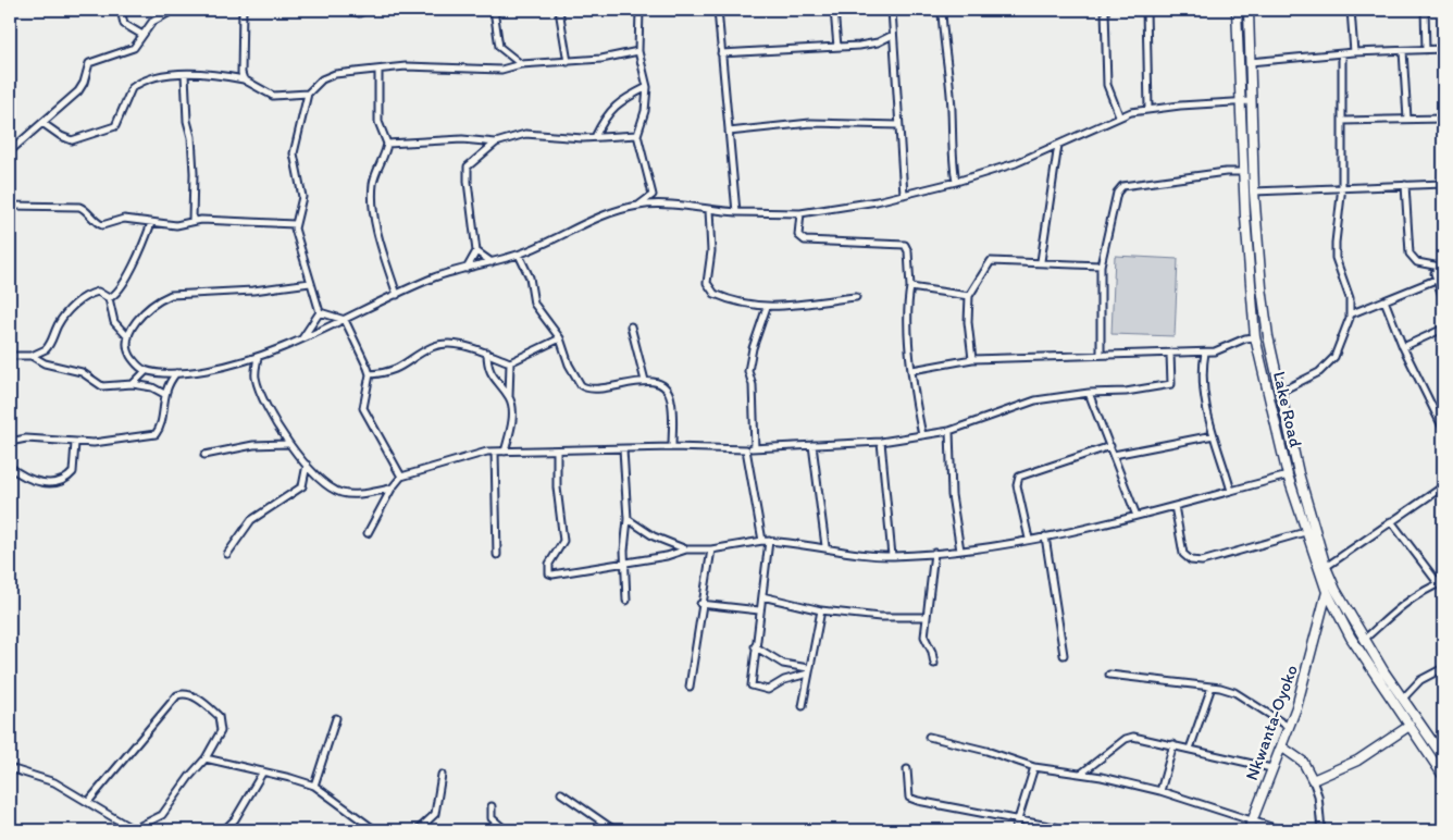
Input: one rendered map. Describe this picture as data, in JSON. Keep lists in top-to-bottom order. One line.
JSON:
{"streets":{"main road":["Lake Road","Nkwanta-Oyoko"]},"crossings":[["Lake Road","Nkwanta-Oyoko"]]}
